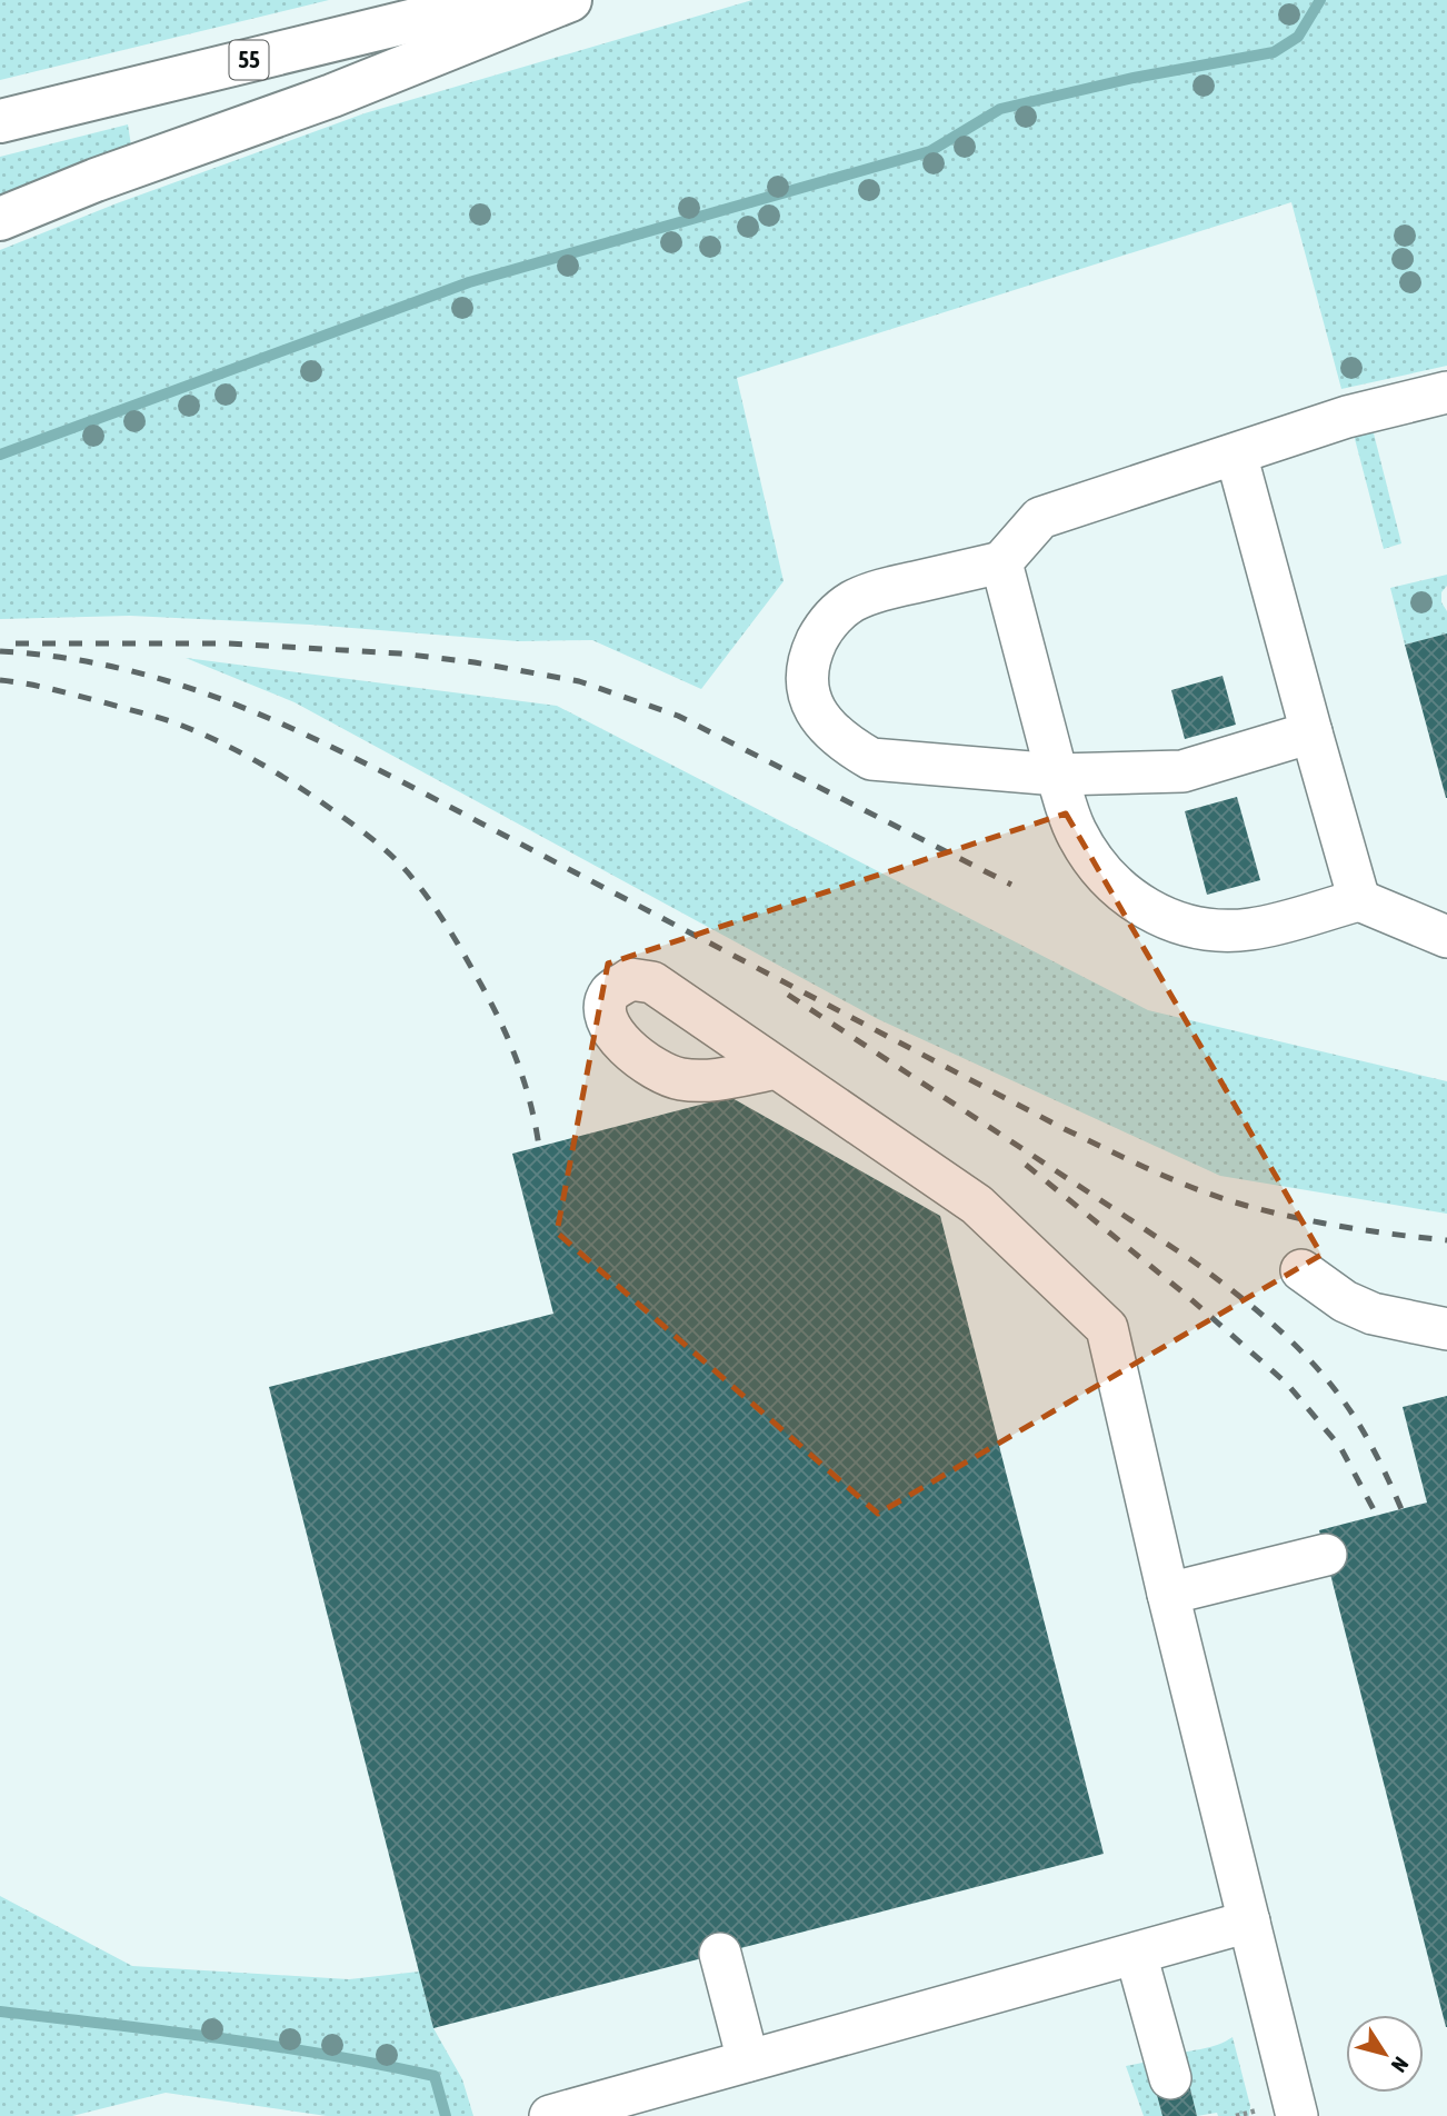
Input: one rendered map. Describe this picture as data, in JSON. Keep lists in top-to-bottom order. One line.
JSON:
{"streets":{"highway":["55"]},"north":"bottom right"}
